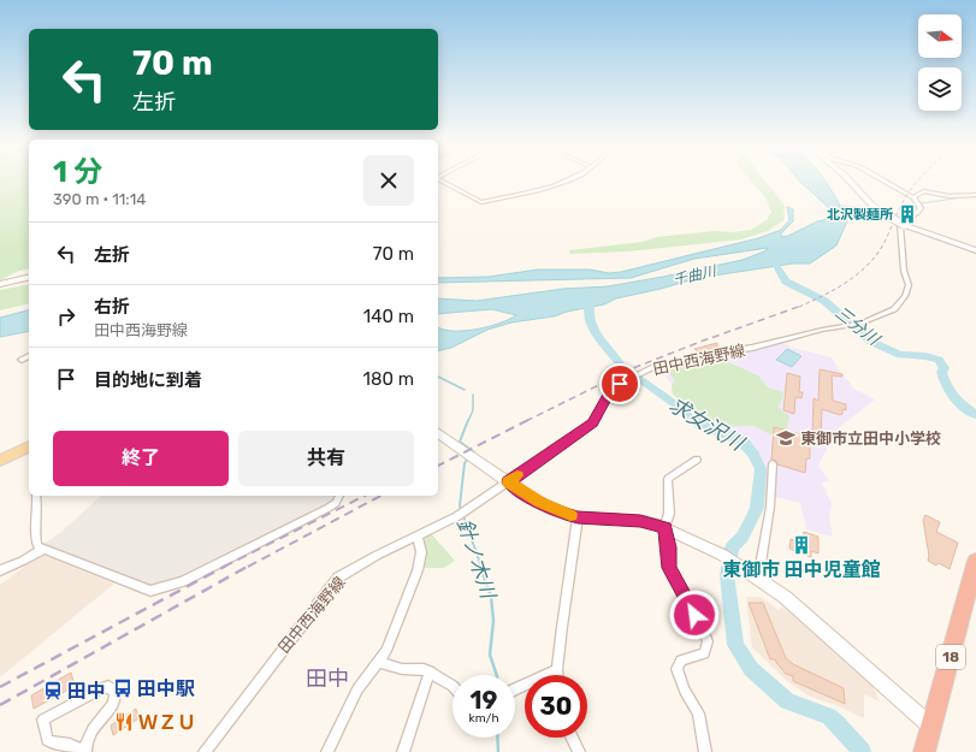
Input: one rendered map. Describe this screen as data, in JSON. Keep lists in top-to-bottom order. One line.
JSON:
{"streets":{"highway":["18"],"street":["田中西海野線"]},"districts":["田中"],"water":["千曲川","三分川","求女沢川","針ノ木川"],"places":{"building":["北沢製麺所","東御市 田中児童館"],"school or university":["東御市立田中小学校"],"bus stop":["田中駅"],"station":["田中"],"restaurant":["ＷＺＵ"]},"north":"right","page":{"turn":["70 m","左折"],"heading":["1 分","390 m · 11:14"],"list":[{"name":"左折","value":"70 m"},{"name":"右折","note":"田中西海野線","value":"140 m"},{"name":"目的地に到着","value":"180 m"}],"buttons":["終了","共有"],"speed":"19 km/h","limit":"30"}}
